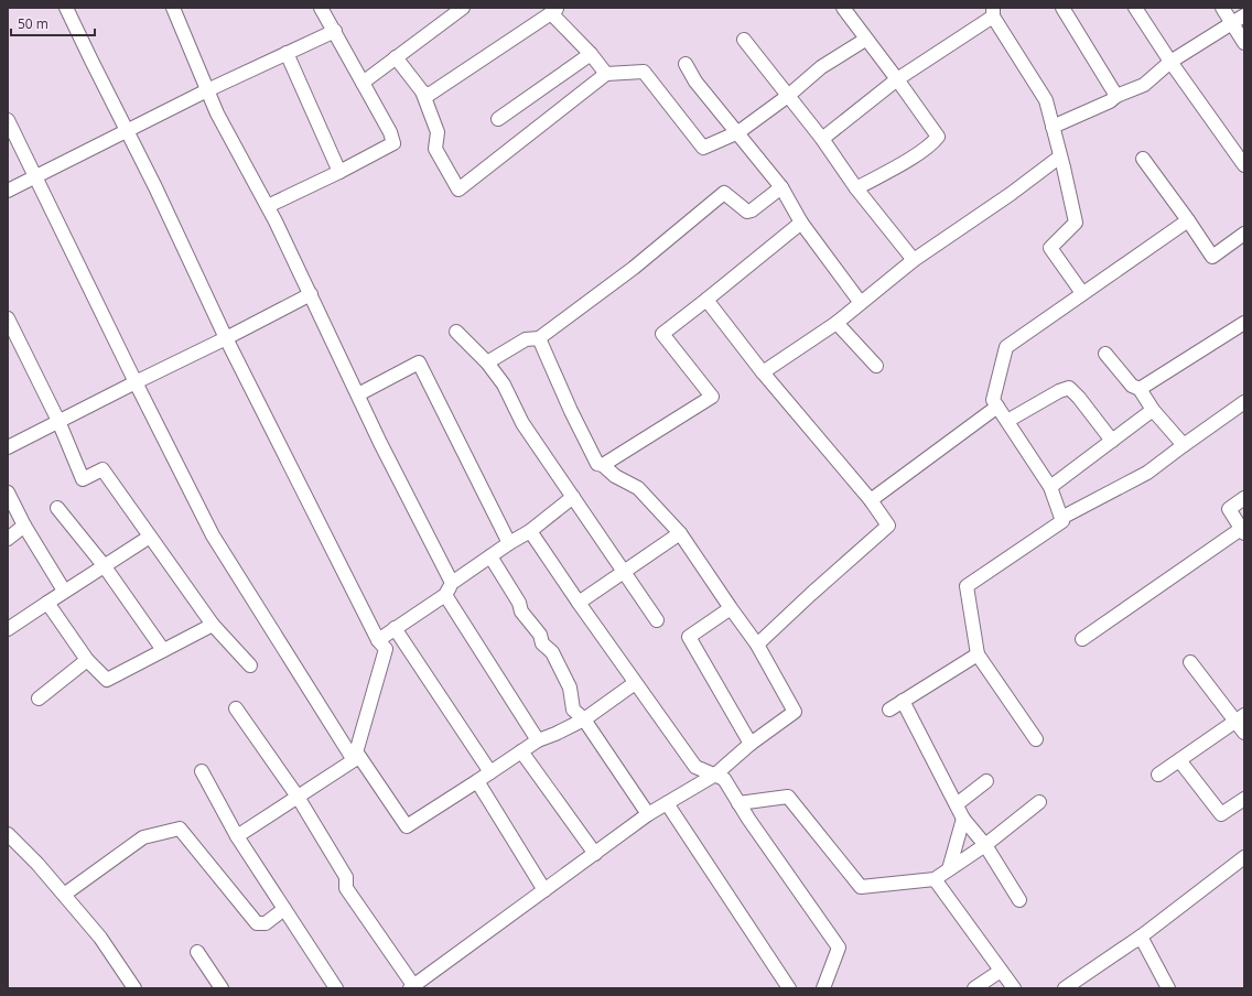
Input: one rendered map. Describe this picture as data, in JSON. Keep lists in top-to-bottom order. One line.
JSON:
{"scale_bar":"50 m"}
